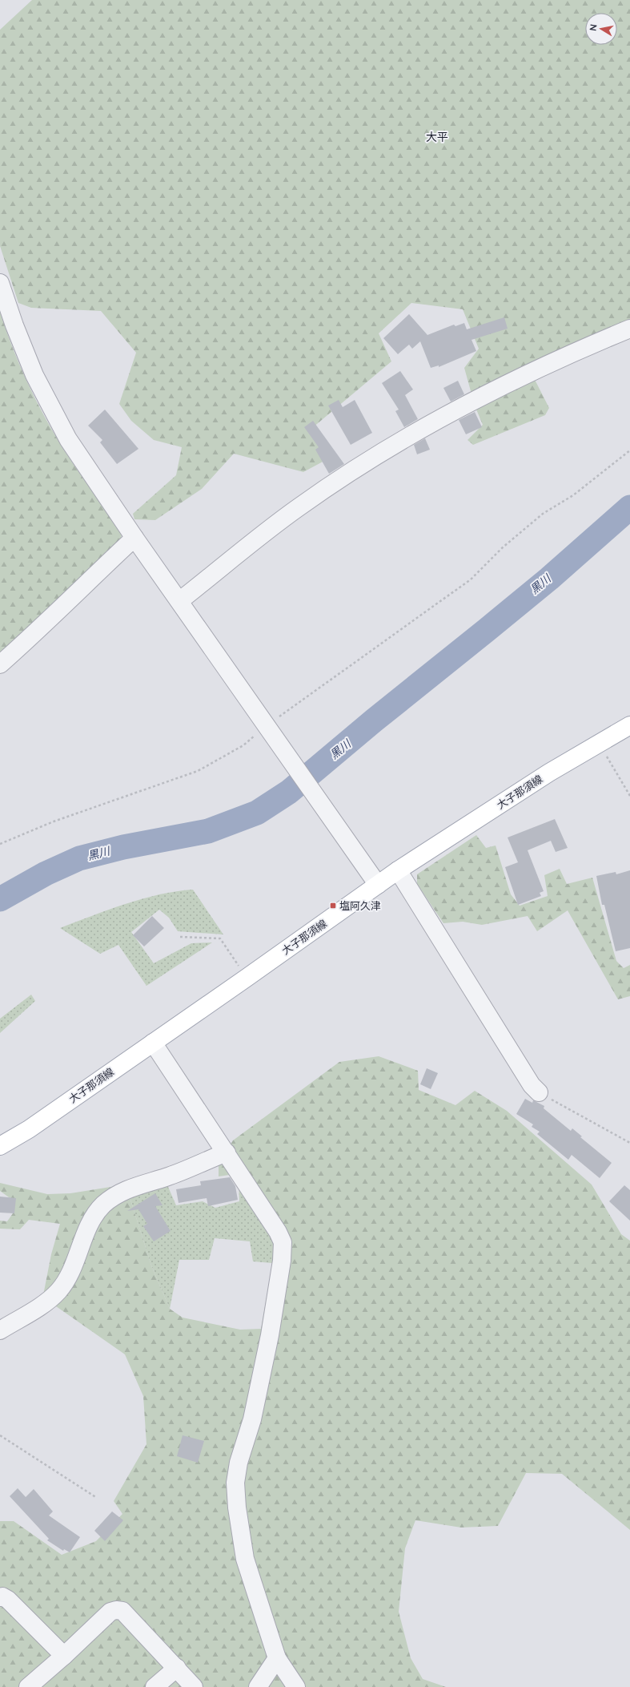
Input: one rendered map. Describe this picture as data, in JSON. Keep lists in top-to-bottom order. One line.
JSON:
{"streets":{"main road":["大子那須線"]},"districts":["大平"],"water":["黒川"],"places":{"transit":["塩阿久津"]},"north":"left"}
